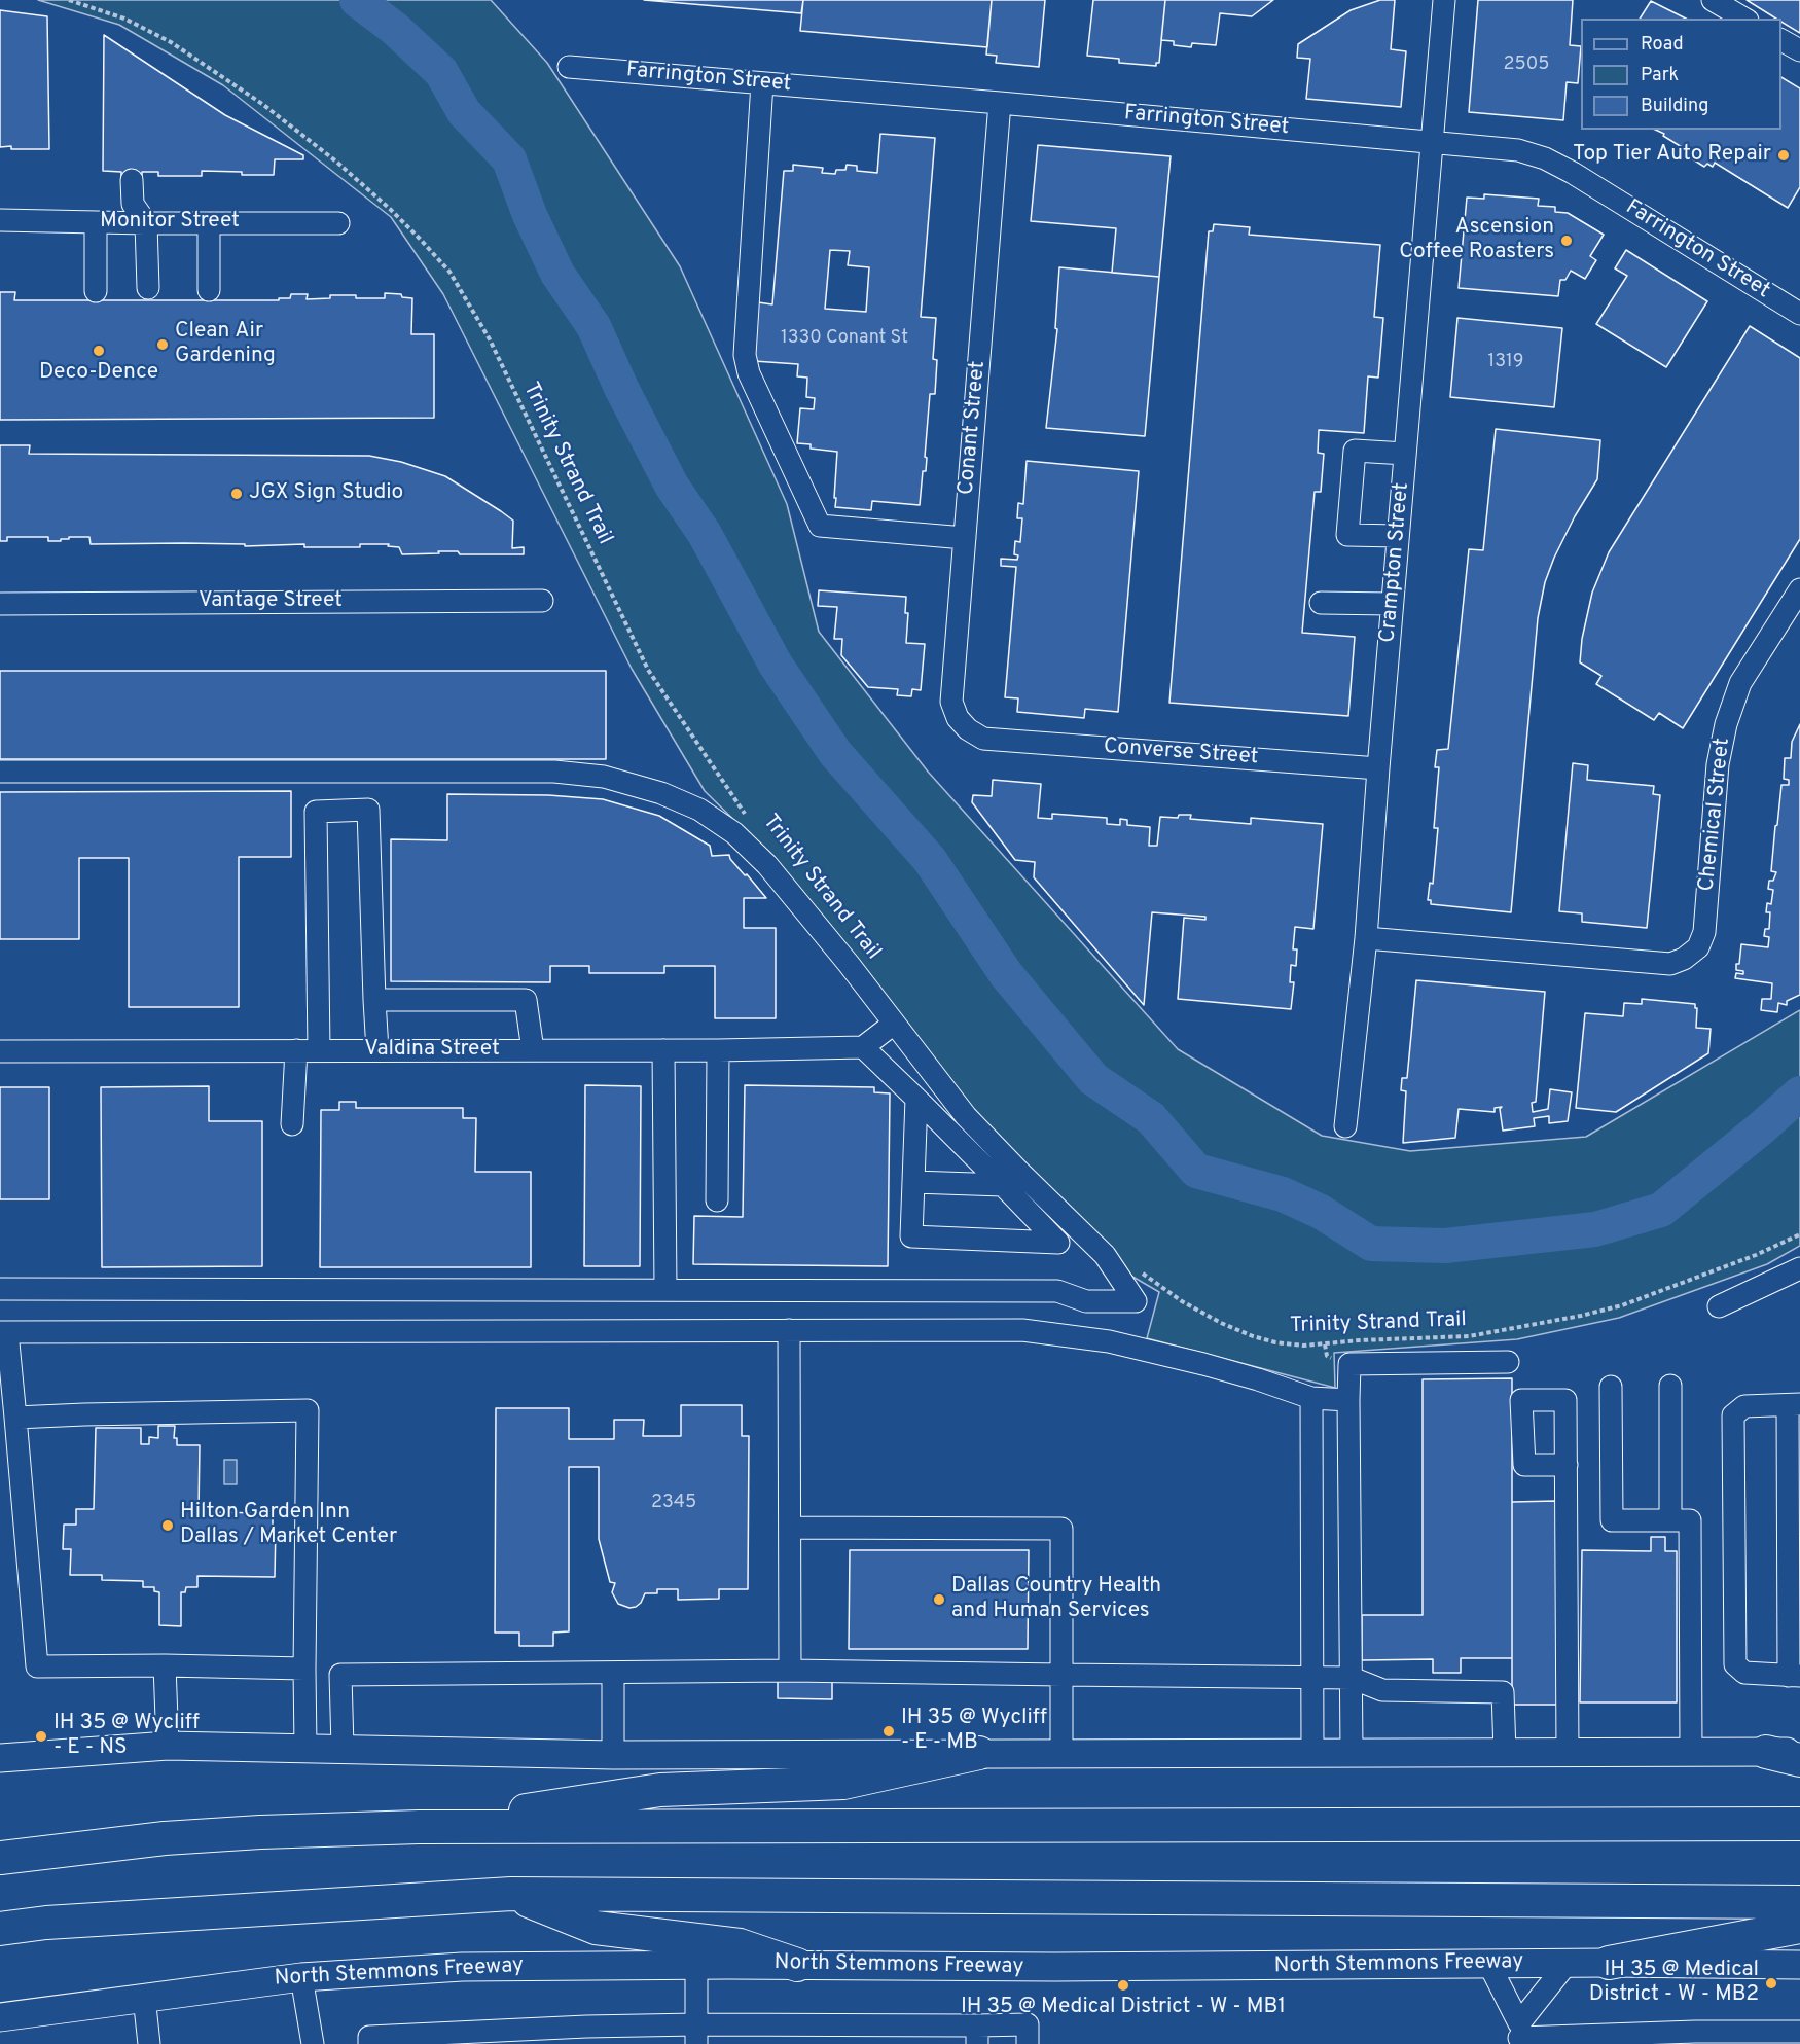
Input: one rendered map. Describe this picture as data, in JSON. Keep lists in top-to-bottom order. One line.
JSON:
{"streets":{"main road":["North Stemmons Freeway"],"street":["Farrington Street","Monitor Street","Conant Street","Crampton Street","Vantage Street","Converse Street","Chemical Street","Valdina Street"],"path":["Trinity Strand Trail"]},"crossings":[["Farrington Street","Conant Street"],["Farrington Street","Crampton Street"],["Conant Street","Converse Street"],["Crampton Street","Converse Street"],["Crampton Street","Chemical Street"]],"places":["Top Tier Auto Repair","Ascension Coffee Roasters","Clean Air Gardening","Deco-Dence","JGX Sign Studio","Hilton Garden Inn Dallas / Market Center","Dallas Country Health and Human Services","IH 35 @ Wycliff - E - MB","IH 35 @ Wycliff - E - NS","IH 35 @ Medical District - W - MB2","IH 35 @ Medical District - W - MB1"],"house_numbers":["2505","1330 Conant St","1319","2345"],"legend":["Road","Park","Building"]}
